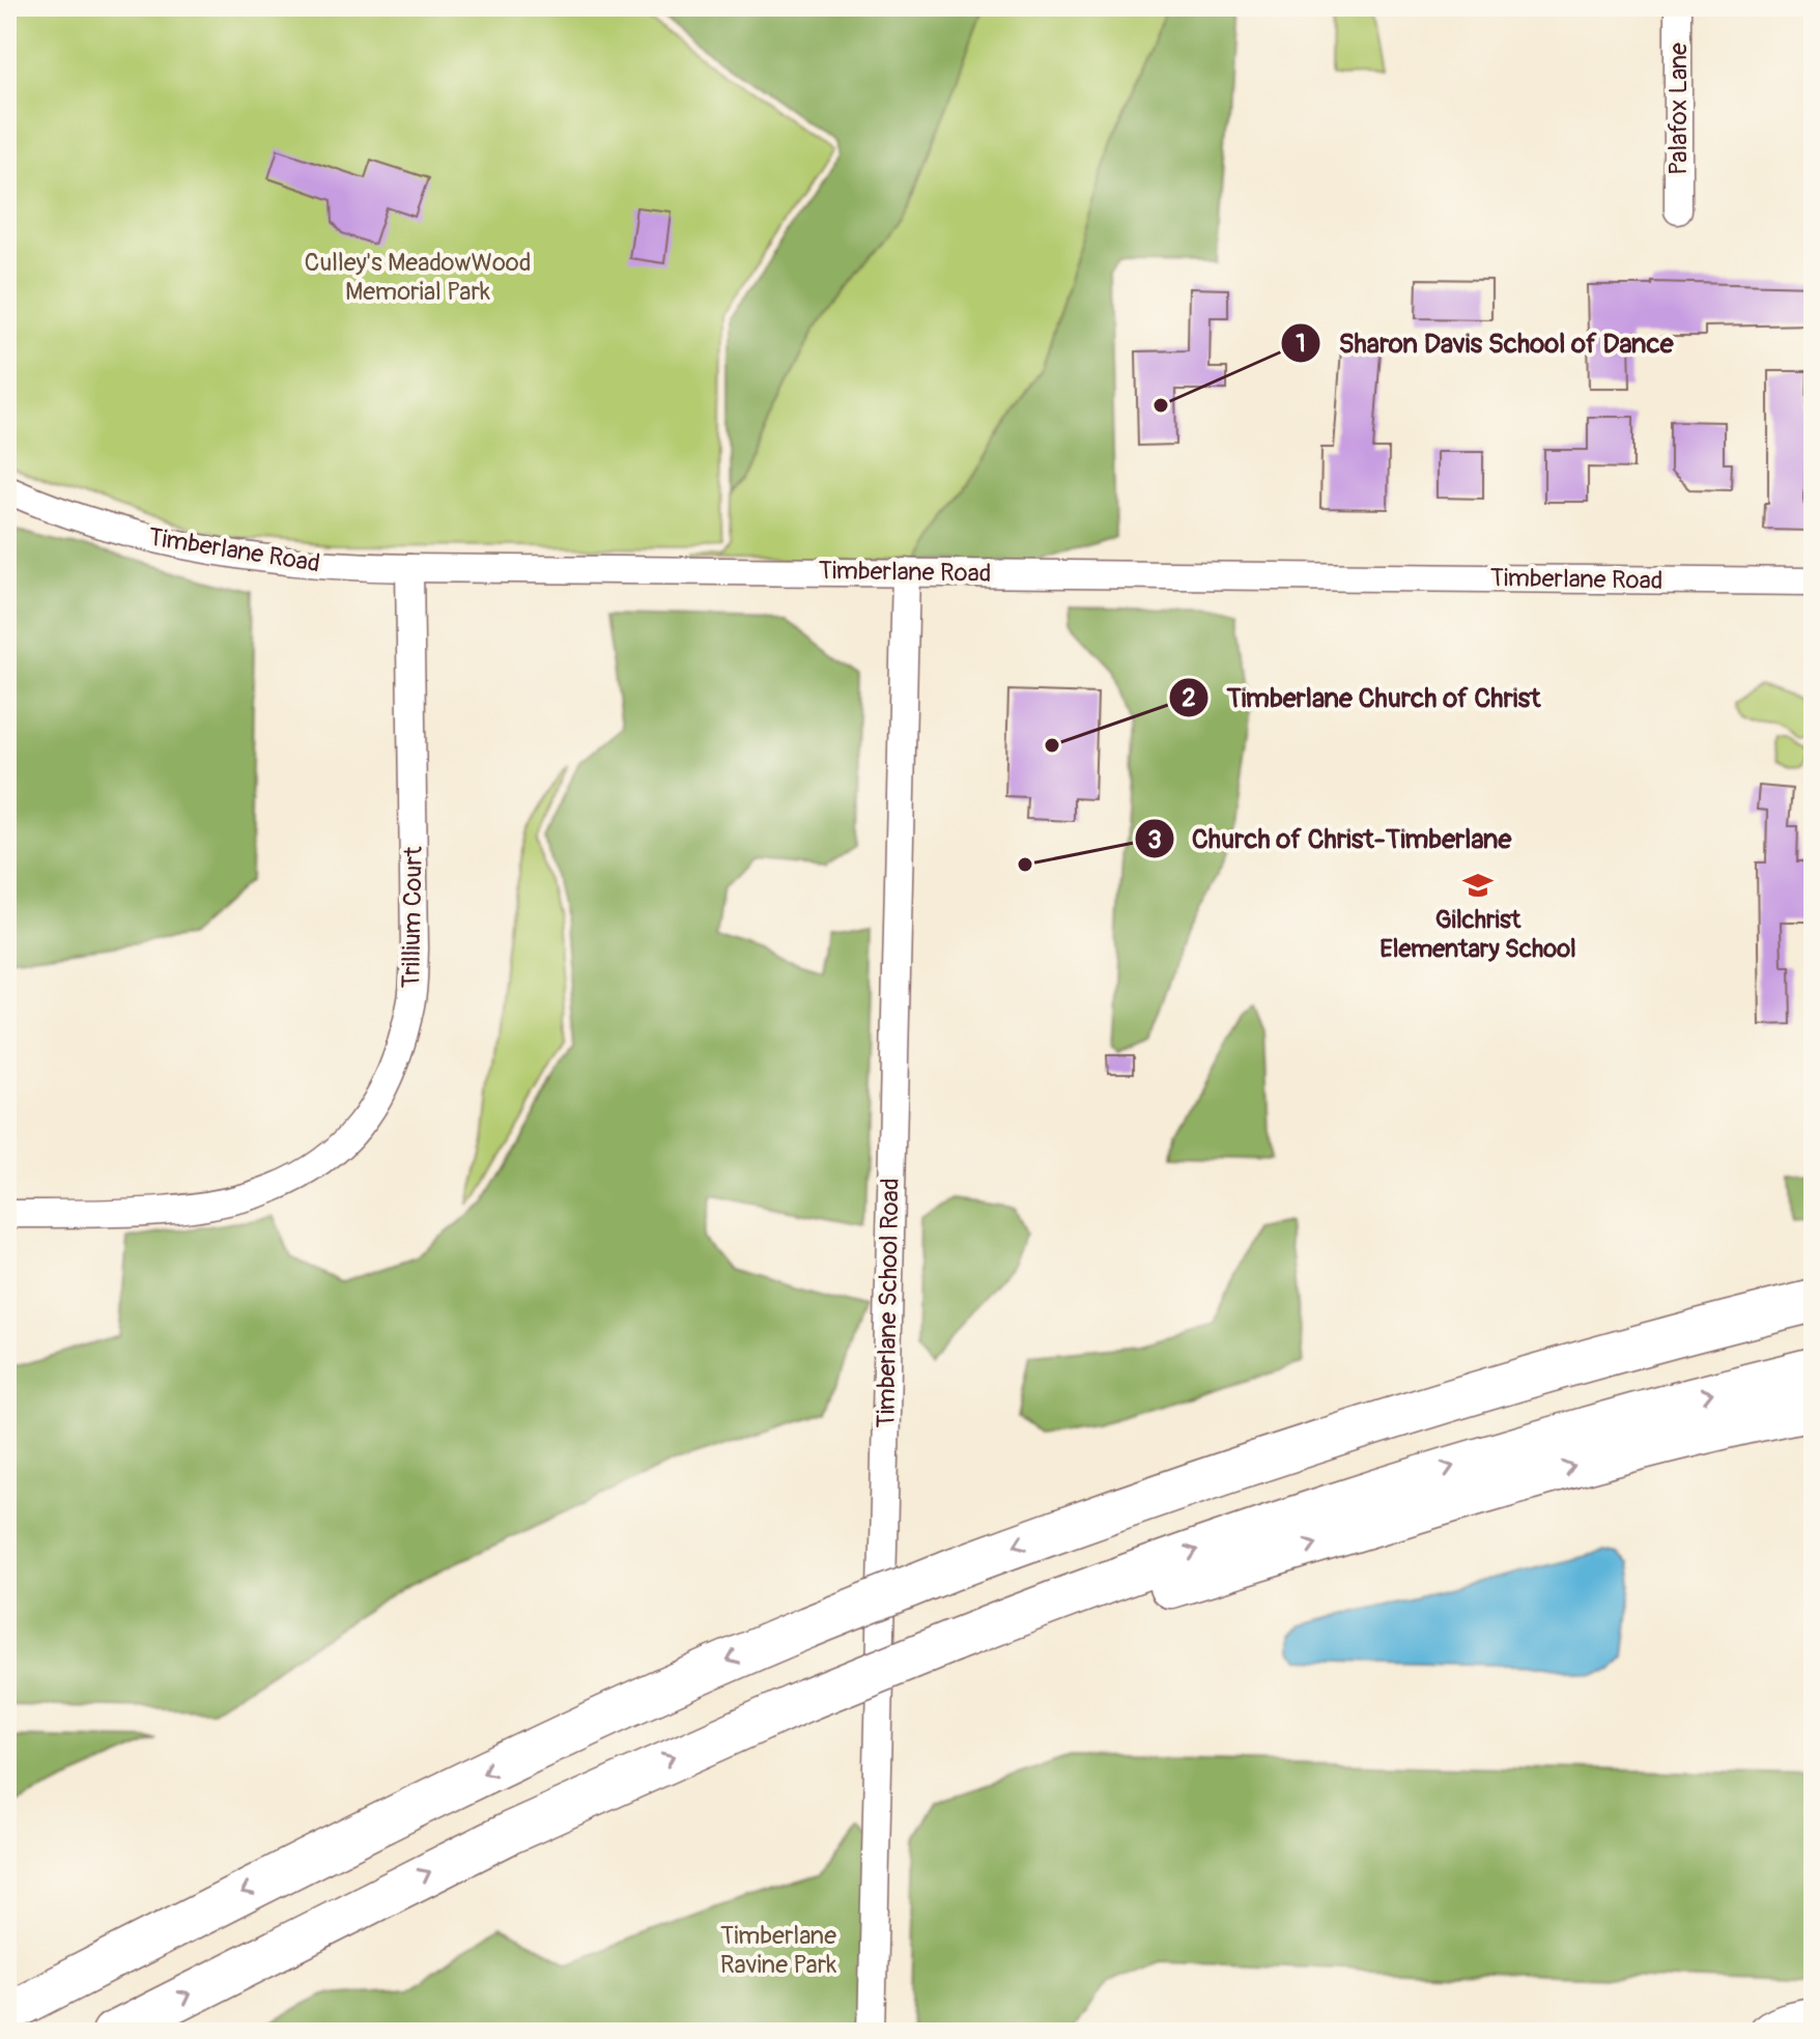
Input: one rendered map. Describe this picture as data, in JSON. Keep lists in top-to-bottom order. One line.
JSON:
{"streets":{"street":["Palafox Lane","Timberlane Road","Trillium Court","Timberlane School Road"]},"crossings":[["Timberlane Road","Trillium Court"],["Timberlane Road","Timberlane School Road"]],"parks":["Culley's MeadowWood Memorial Park","Timberlane Ravine Park"],"places":{"other":["Sharon Davis School of Dance","Timberlane Church of Christ","Church of Christ-Timberlane"],"school or university":["Gilchrist Elementary School"]}}
